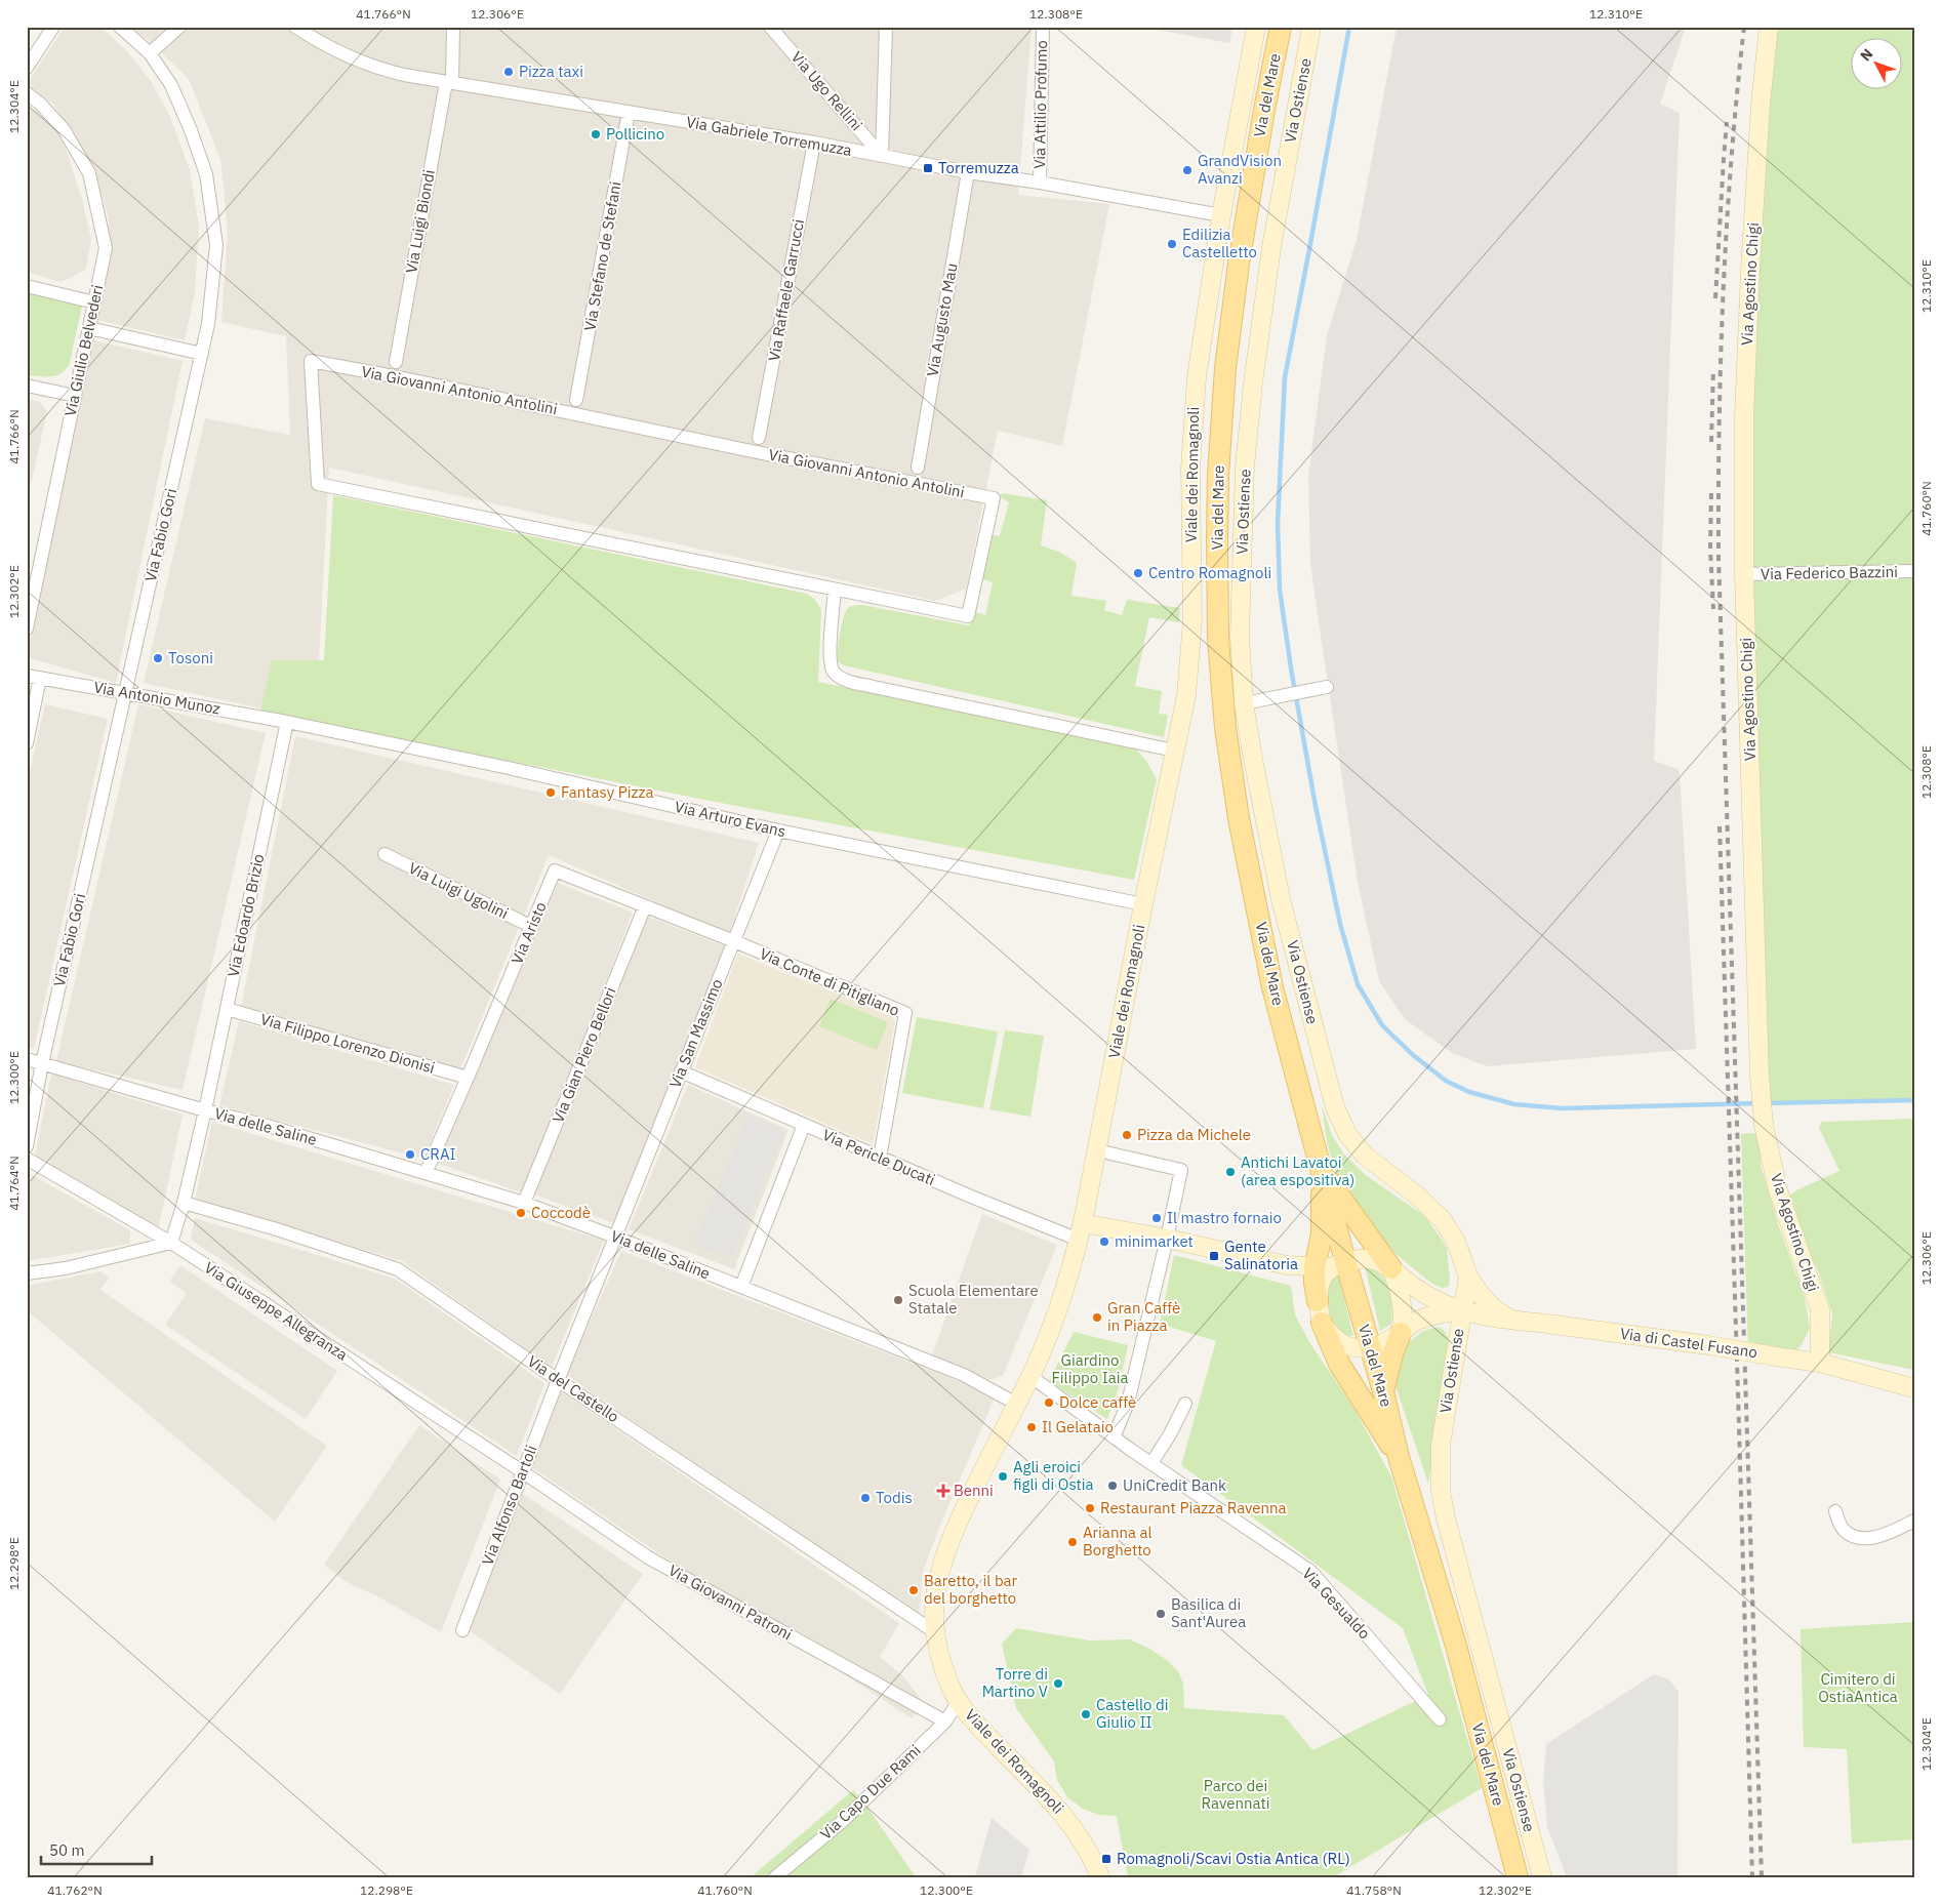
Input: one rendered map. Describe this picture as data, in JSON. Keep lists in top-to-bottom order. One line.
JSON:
{"streets":{"main road":["Via del Mare","Via Ostiense","Via Agostino Chigi","Viale dei Romagnoli","Via di Castel Fusano"],"street":["Via Ugo Rellini","Via Attilio Profumo","Via Gabriele Torremuzza","Via Luigi Biondi","Via Stefano de Stefani","Via Raffaele Garrucci","Via Augusto Mau","Via Giulio Belvederi","Via Giovanni Antonio Antolini","Via Fabio Gori","Via Federico Bazzini","Via Antonio Munoz","Via Arturo Evans","Via Luigi Ugolini","Via Edoardo Brizio","Via Aristo","Via Conte di Pitigliano","Via San Massimo","Via Filippo Lorenzo Dionisi","Via Gian Piero Bellori","Via delle Saline","Via Pericle Ducati","Via Giuseppe Allegranza","Via del Castello","Via Alfonso Bartoli","Via Giovanni Patroni","Via Gesualdo","Via Capo Due Rami"]},"crossings":[["Via Ugo Rellini","Via Gabriele Torremuzza"],["Via Ostiense","Via di Castel Fusano"],["Via Attilio Profumo","Via Gabriele Torremuzza"],["Via Gabriele Torremuzza","Via Luigi Biondi"],["Via Gabriele Torremuzza","Via Stefano de Stefani"],["Via Gabriele Torremuzza","Via Raffaele Garrucci"],["Via Gabriele Torremuzza","Via Augusto Mau"],["Via Gabriele Torremuzza","Viale dei Romagnoli"],["Via Agostino Chigi","Via Federico Bazzini"],["Via Agostino Chigi","Via di Castel Fusano"],["Viale dei Romagnoli","Via Arturo Evans"],["Viale dei Romagnoli","Via delle Saline"],["Viale dei Romagnoli","Via Pericle Ducati"],["Viale dei Romagnoli","Via del Castello"],["Viale dei Romagnoli","Via Gesualdo"],["Viale dei Romagnoli","Via Capo Due Rami"],["Via Fabio Gori","Via Antonio Munoz"],["Via Fabio Gori","Via delle Saline"],["Via Antonio Munoz","Via Arturo Evans"],["Via Antonio Munoz","Via Edoardo Brizio"],["Via Arturo Evans","Via Edoardo Brizio"],["Via Arturo Evans","Via San Massimo"],["Via Luigi Ugolini","Via Aristo"],["Via Edoardo Brizio","Via Filippo Lorenzo Dionisi"],["Via Edoardo Brizio","Via delle Saline"],["Via Edoardo Brizio","Via Giuseppe Allegranza"],["Via Edoardo Brizio","Via del Castello"],["Via Aristo","Via Conte di Pitigliano"],["Via Aristo","Via San Massimo"],["Via Aristo","Via Filippo Lorenzo Dionisi"],["Via Aristo","Via Gian Piero Bellori"],["Via Aristo","Via delle Saline"],["Via Conte di Pitigliano","Via San Massimo"],["Via Conte di Pitigliano","Via Pericle Ducati"],["Via San Massimo","Via delle Saline"],["Via San Massimo","Via Pericle Ducati"],["Via San Massimo","Via del Castello"],["Via San Massimo","Via Alfonso Bartoli"],["Via Gian Piero Bellori","Via delle Saline"],["Via Giuseppe Allegranza","Via Alfonso Bartoli"],["Via Giuseppe Allegranza","Via Giovanni Patroni"],["Via del Castello","Via Alfonso Bartoli"],["Via Alfonso Bartoli","Via Giovanni Patroni"],["Via Giovanni Patroni","Via Capo Due Rami"]],"parks":["Giardino Filippo Iaia","Cimitero di OstiaAntica","Parco dei Ravennati"],"places":{"other":["Pizza taxi","Pollicino","GrandVision Avanzi","Edilizia Castelletto","Centro Romagnoli","Tosoni","Fantasy Pizza","Pizza da Michele","CRAI","Antichi Lavatoi (area espositiva)","Coccodè","Il mastro fornaio","minimarket","Scuola Elementare Statale","Gran Caffè in Piazza","Dolce caffè","Il Gelataio","Agli eroici figli di Ostia","UniCredit Bank","Todis","Restaurant Piazza Ravenna","Arianna al Borghetto","Baretto, il bar del borghetto","Basilica di Sant'Aurea","Torre di Martino V","Castello di Giulio II"],"transit":["Torremuzza","Gente Salinatoria","Romagnoli/Scavi Ostia Antica (RL)"],"health":["Benni"]},"scale_bar":"50 m","north":"top left","coordinates":["41.766°N","12.306°E","12.308°E","12.310°E","12.304°E","41.760°N","12.302°E","12.300°E","41.764°N","12.298°E","41.762°N","41.758°N"]}
